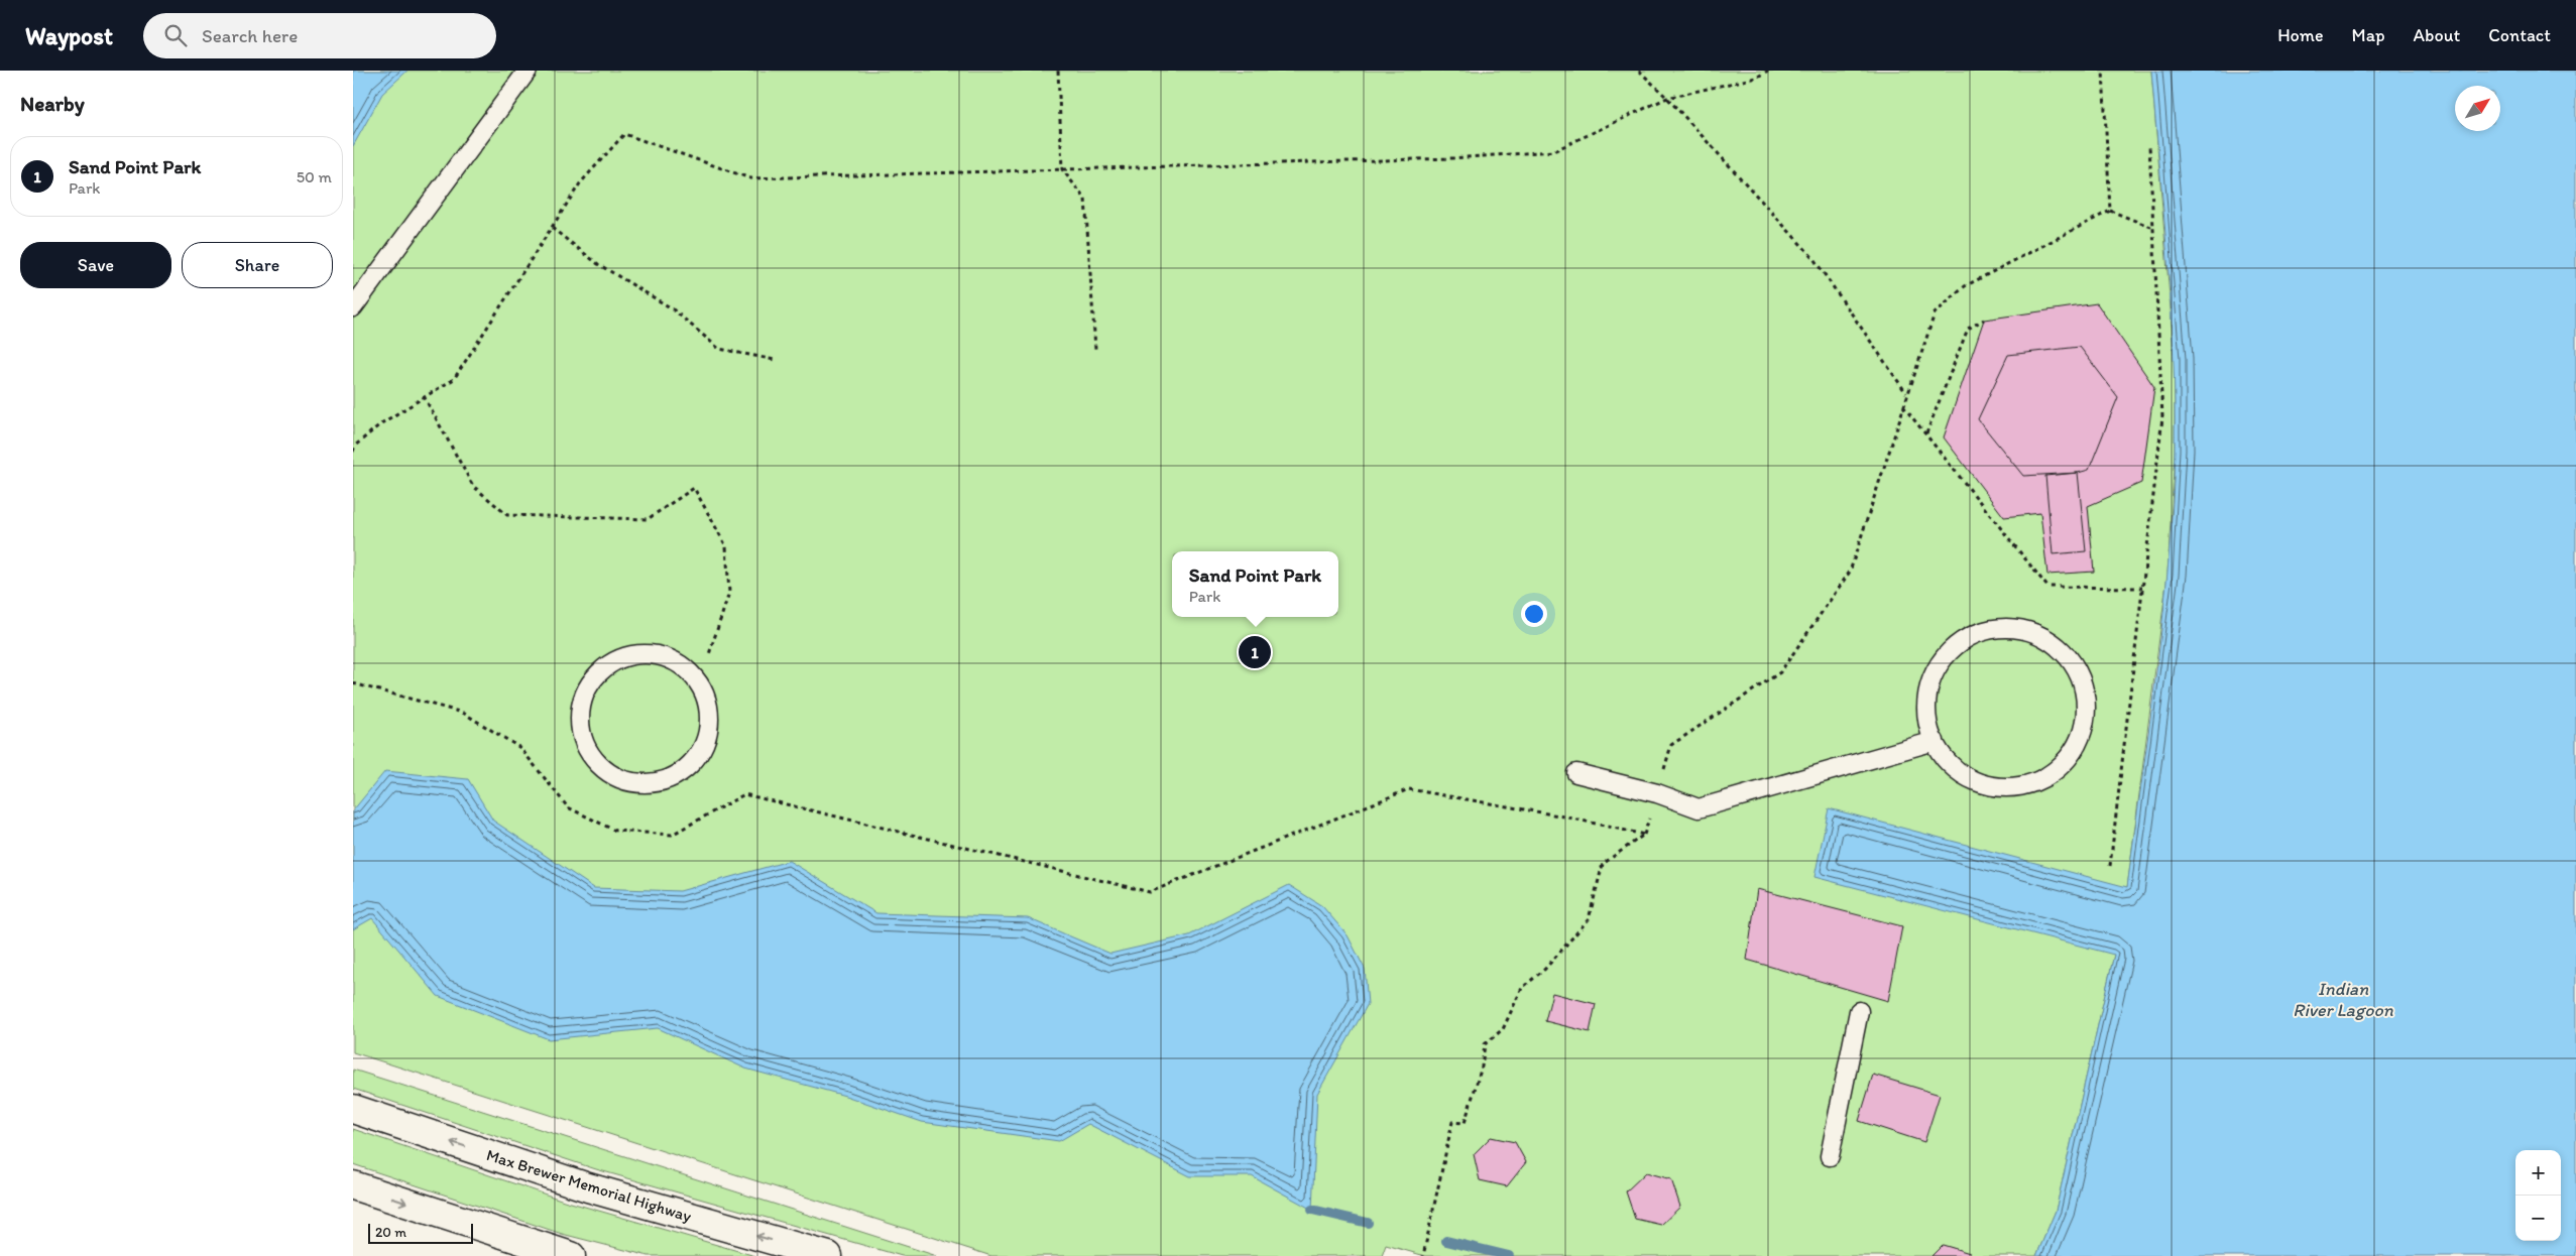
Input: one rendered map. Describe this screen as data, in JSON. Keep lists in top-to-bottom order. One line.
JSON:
{"streets":{"main road":["Max Brewer Memorial Highway"]},"water":["Indian River Lagoon"],"scale_bar":"20 m","north":"top right","page":{"header":"Waypost","search":"Search here","nav":["Home","Map","About","Contact"],"heading":"Nearby","list":[{"mark":"1","name":"Sand Point Park","note":"Park","value":"50 m"}],"buttons":["Save","Share"],"popup":["Sand Point Park","Park"],"pins":"1","map_buttons":["+","−"],"scale":"20 m"}}
